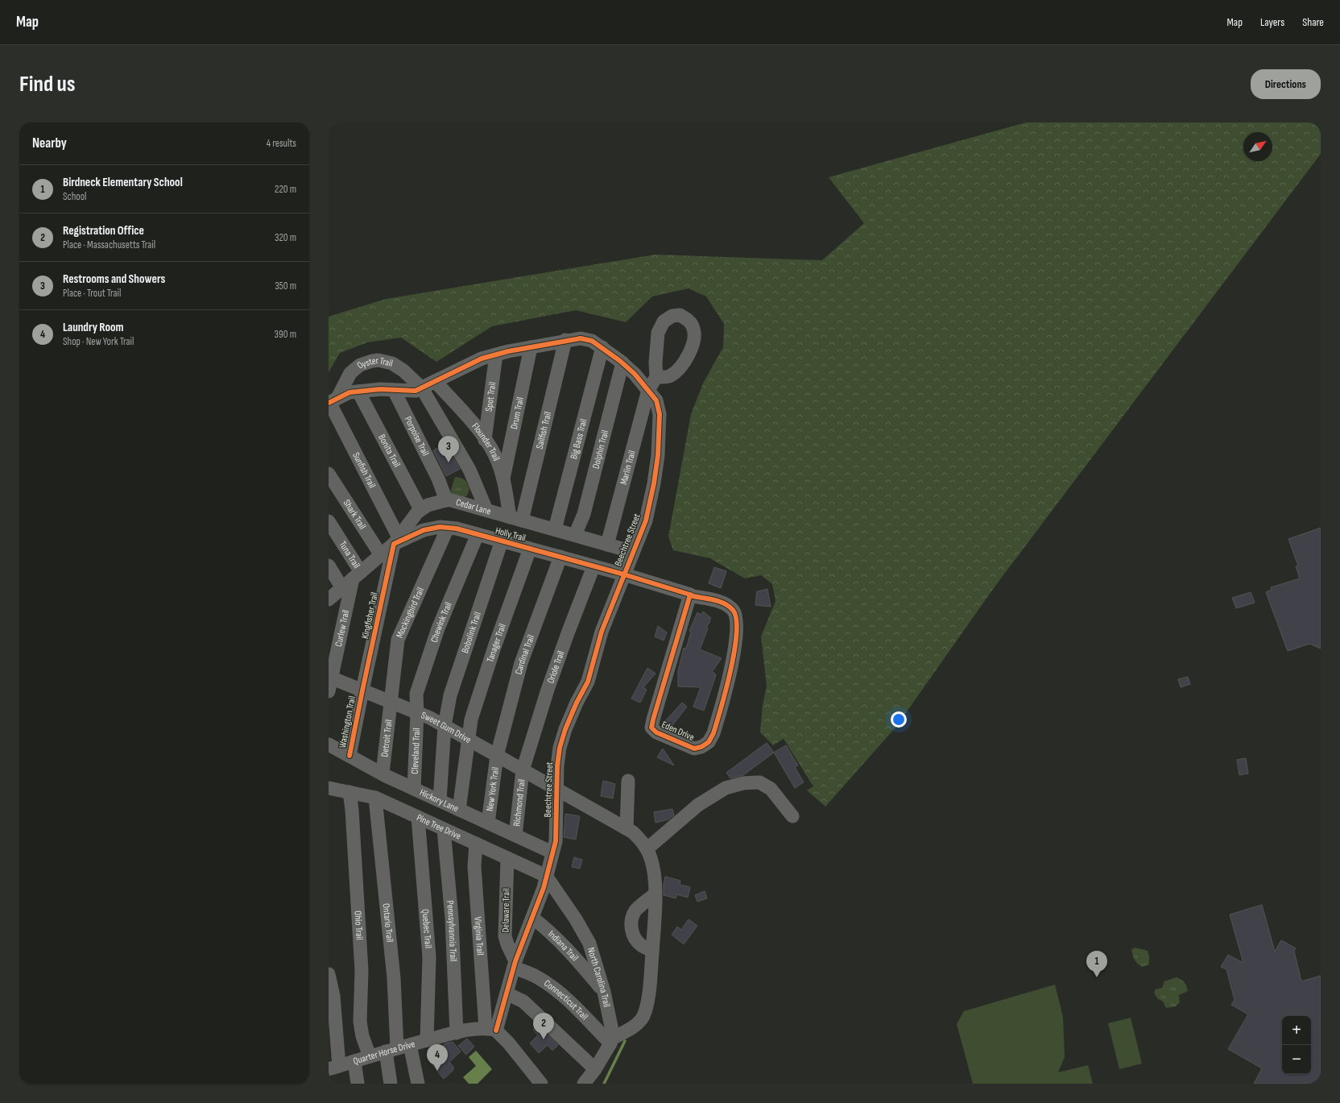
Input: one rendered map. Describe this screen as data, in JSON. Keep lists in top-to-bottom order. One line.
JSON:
{"streets":{"street":["Oyster Trail","Spot Trail","Drum Trail","Sailfish Trail","Porpoise Trail","Big Bass Trail","Flounder Trail","Dolphin Trail","Bonita Trail","Marlin Trail","Sunfish Trail","Cedar Lane","Shark Trail","Holly Trail","Beechtree Street","Tuna Trail","Mockingbird Trail","Kingfisher Trail","Chewink Trail","Curlew Trail","Bobolink Trail","Tanager Trail","Cardinal Trail","Oriole Trail","Washington Trail","Sweet Gum Drive","Eden Drive","Detroit Trail","Cleveland Trail","New York Trail","Hickory Lane","Richmond Trail","Pine Tree Drive","Delaware Trail","Ontario Trail","Ohio Trail","Quebec Trail","Pennsylvannia Trail","Virginia Trail","Indiana Trail","North Carolina Trail","Connecticut Trail","Quarter Horse Drive"]},"crossings":[["Oyster Trail","Sunfish Trail"],["Oyster Trail","Cedar Lane"],["Oyster Trail","Beechtree Street"],["Spot Trail","Flounder Trail"],["Spot Trail","Beechtree Street"],["Drum Trail","Flounder Trail"],["Drum Trail","Beechtree Street"],["Sailfish Trail","Flounder Trail"],["Sailfish Trail","Cedar Lane"],["Sailfish Trail","Beechtree Street"],["Porpoise Trail","Cedar Lane"],["Porpoise Trail","Beechtree Street"],["Big Bass Trail","Cedar Lane"],["Big Bass Trail","Beechtree Street"],["Flounder Trail","Cedar Lane"],["Flounder Trail","Beechtree Street"],["Dolphin Trail","Cedar Lane"],["Dolphin Trail","Beechtree Street"],["Bonita Trail","Cedar Lane"],["Bonita Trail","Beechtree Street"],["Marlin Trail","Cedar Lane"],["Marlin Trail","Beechtree Street"],["Sunfish Trail","Cedar Lane"],["Sunfish Trail","Holly Trail"],["Sunfish Trail","Beechtree Street"],["Sunfish Trail","Kingfisher Trail"],["Cedar Lane","Shark Trail"],["Cedar Lane","Holly Trail"],["Cedar Lane","Beechtree Street"],["Cedar Lane","Tuna Trail"],["Cedar Lane","Kingfisher Trail"],["Cedar Lane","Curlew Trail"],["Holly Trail","Beechtree Street"],["Holly Trail","Mockingbird Trail"],["Holly Trail","Kingfisher Trail"],["Holly Trail","Chewink Trail"],["Holly Trail","Bobolink Trail"],["Holly Trail","Tanager Trail"],["Holly Trail","Cardinal Trail"],["Holly Trail","Oriole Trail"],["Holly Trail","Eden Drive"],["Beechtree Street","Sweet Gum Drive"],["Beechtree Street","Eden Drive"],["Beechtree Street","Hickory Lane"],["Beechtree Street","Pine Tree Drive"],["Beechtree Street","Delaware Trail"],["Beechtree Street","Virginia Trail"],["Beechtree Street","Indiana Trail"],["Beechtree Street","North Carolina Trail"],["Beechtree Street","Connecticut Trail"],["Beechtree Street","Quarter Horse Drive"],["Tuna Trail","Curlew Trail"],["Mockingbird Trail","Sweet Gum Drive"],["Mockingbird Trail","Detroit Trail"],["Kingfisher Trail","Washington Trail"],["Kingfisher Trail","Sweet Gum Drive"],["Chewink Trail","Sweet Gum Drive"],["Chewink Trail","Cleveland Trail"],["Curlew Trail","Sweet Gum Drive"],["Bobolink Trail","Sweet Gum Drive"],["Bobolink Trail","Hickory Lane"],["Tanager Trail","Sweet Gum Drive"],["Tanager Trail","Hickory Lane"],["Cardinal Trail","Sweet Gum Drive"],["Cardinal Trail","New York Trail"],["Oriole Trail","Sweet Gum Drive"],["Oriole Trail","Richmond Trail"],["Washington Trail","Sweet Gum Drive"],["Washington Trail","Hickory Lane"],["Sweet Gum Drive","Detroit Trail"],["Sweet Gum Drive","Cleveland Trail"],["Sweet Gum Drive","New York Trail"],["Sweet Gum Drive","Richmond Trail"],["Detroit Trail","Hickory Lane"],["Cleveland Trail","Hickory Lane"],["New York Trail","Hickory Lane"],["Hickory Lane","Richmond Trail"],["Pine Tree Drive","Delaware Trail"],["Pine Tree Drive","Ontario Trail"],["Pine Tree Drive","Ohio Trail"],["Pine Tree Drive","Quebec Trail"],["Pine Tree Drive","Pennsylvannia Trail"],["Pine Tree Drive","Virginia Trail"],["Pine Tree Drive","North Carolina Trail"],["Delaware Trail","Connecticut Trail"],["Ontario Trail","Quarter Horse Drive"],["Ohio Trail","Quarter Horse Drive"],["Quebec Trail","Quarter Horse Drive"],["Pennsylvannia Trail","Quarter Horse Drive"],["Virginia Trail","Quarter Horse Drive"],["Indiana Trail","North Carolina Trail"],["North Carolina Trail","Connecticut Trail"]],"north":"top right","page":{"header":"Map","nav":["Map","Layers","Share"],"buttons":"Directions","title":"Find us","heading":["Nearby","4 results"],"list":[{"mark":"1","name":"Birdneck Elementary School","note":"School","value":"220 m"},{"mark":"2","name":"Registration Office","note":"Place · Massachusetts Trail","value":"320 m"},{"mark":"3","name":"Restrooms and Showers","note":"Place · Trout Trail","value":"350 m"},{"mark":"4","name":"Laundry Room","note":"Shop · New York Trail","value":"390 m"}],"pins":["3","1","2","4"],"map_buttons":["+","−"]}}
